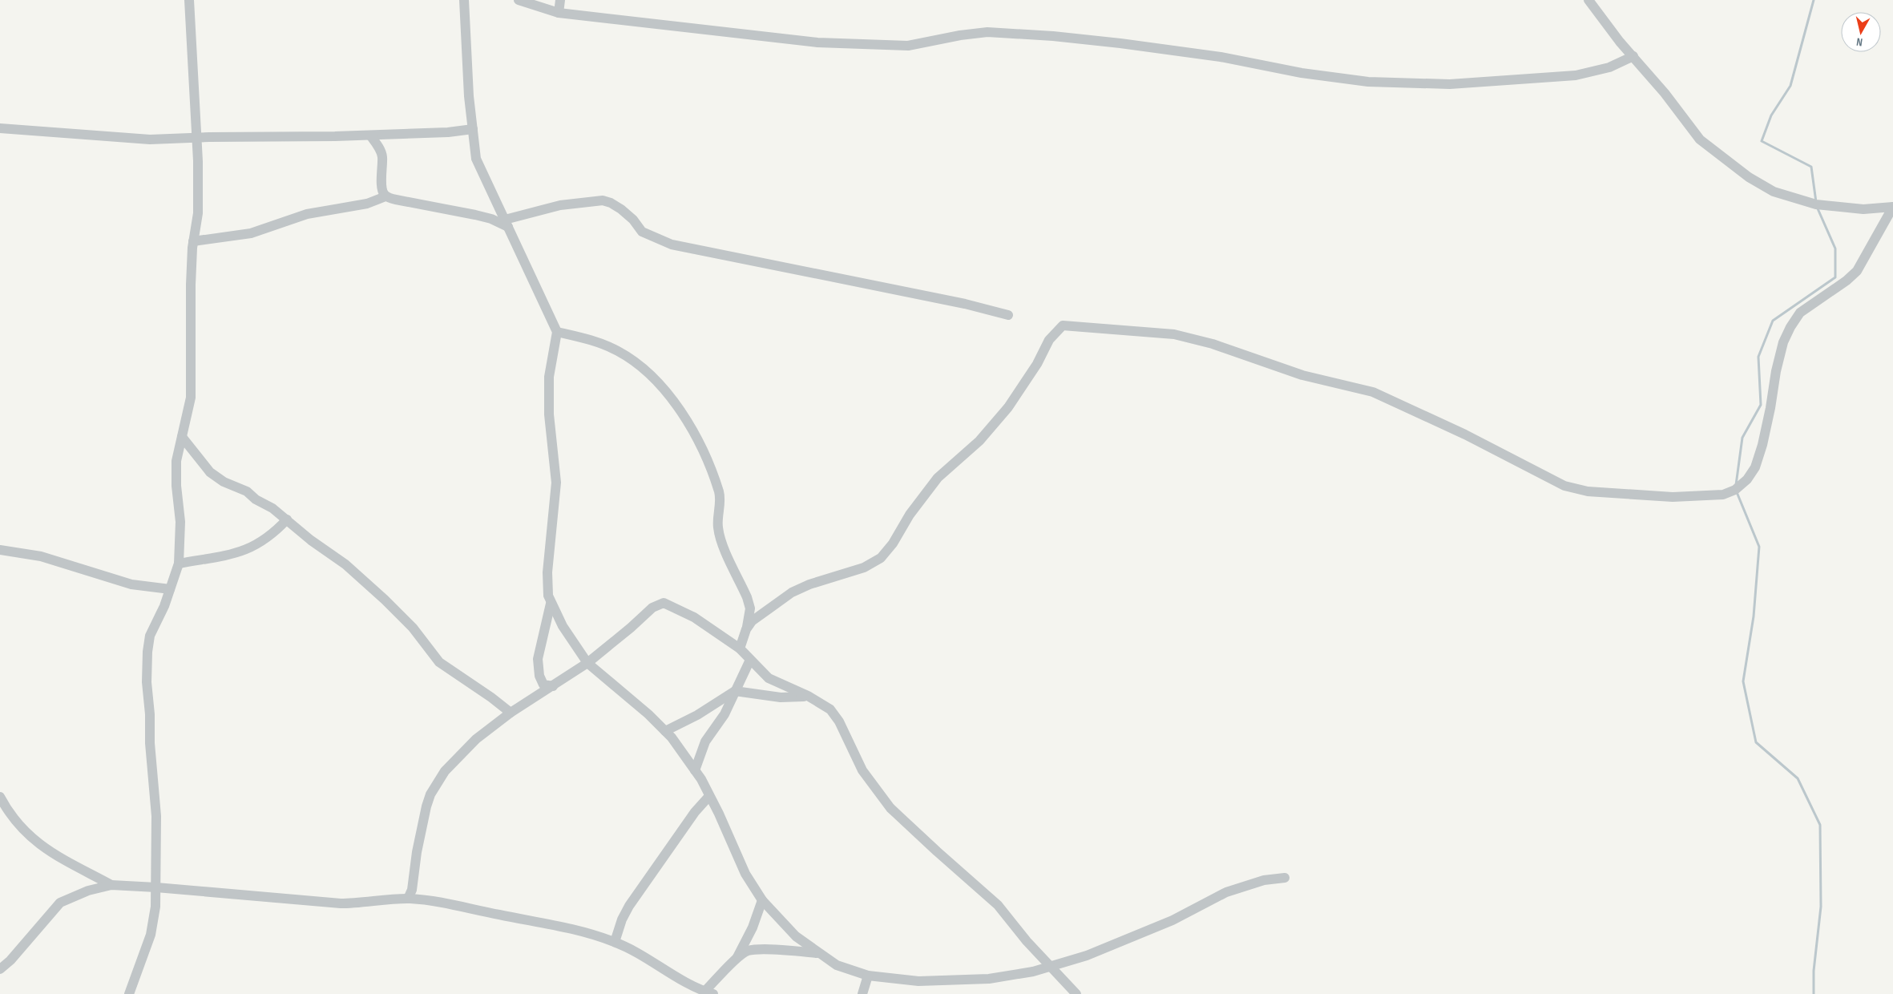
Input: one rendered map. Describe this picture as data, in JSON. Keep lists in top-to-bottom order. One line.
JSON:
{"north":"bottom"}
